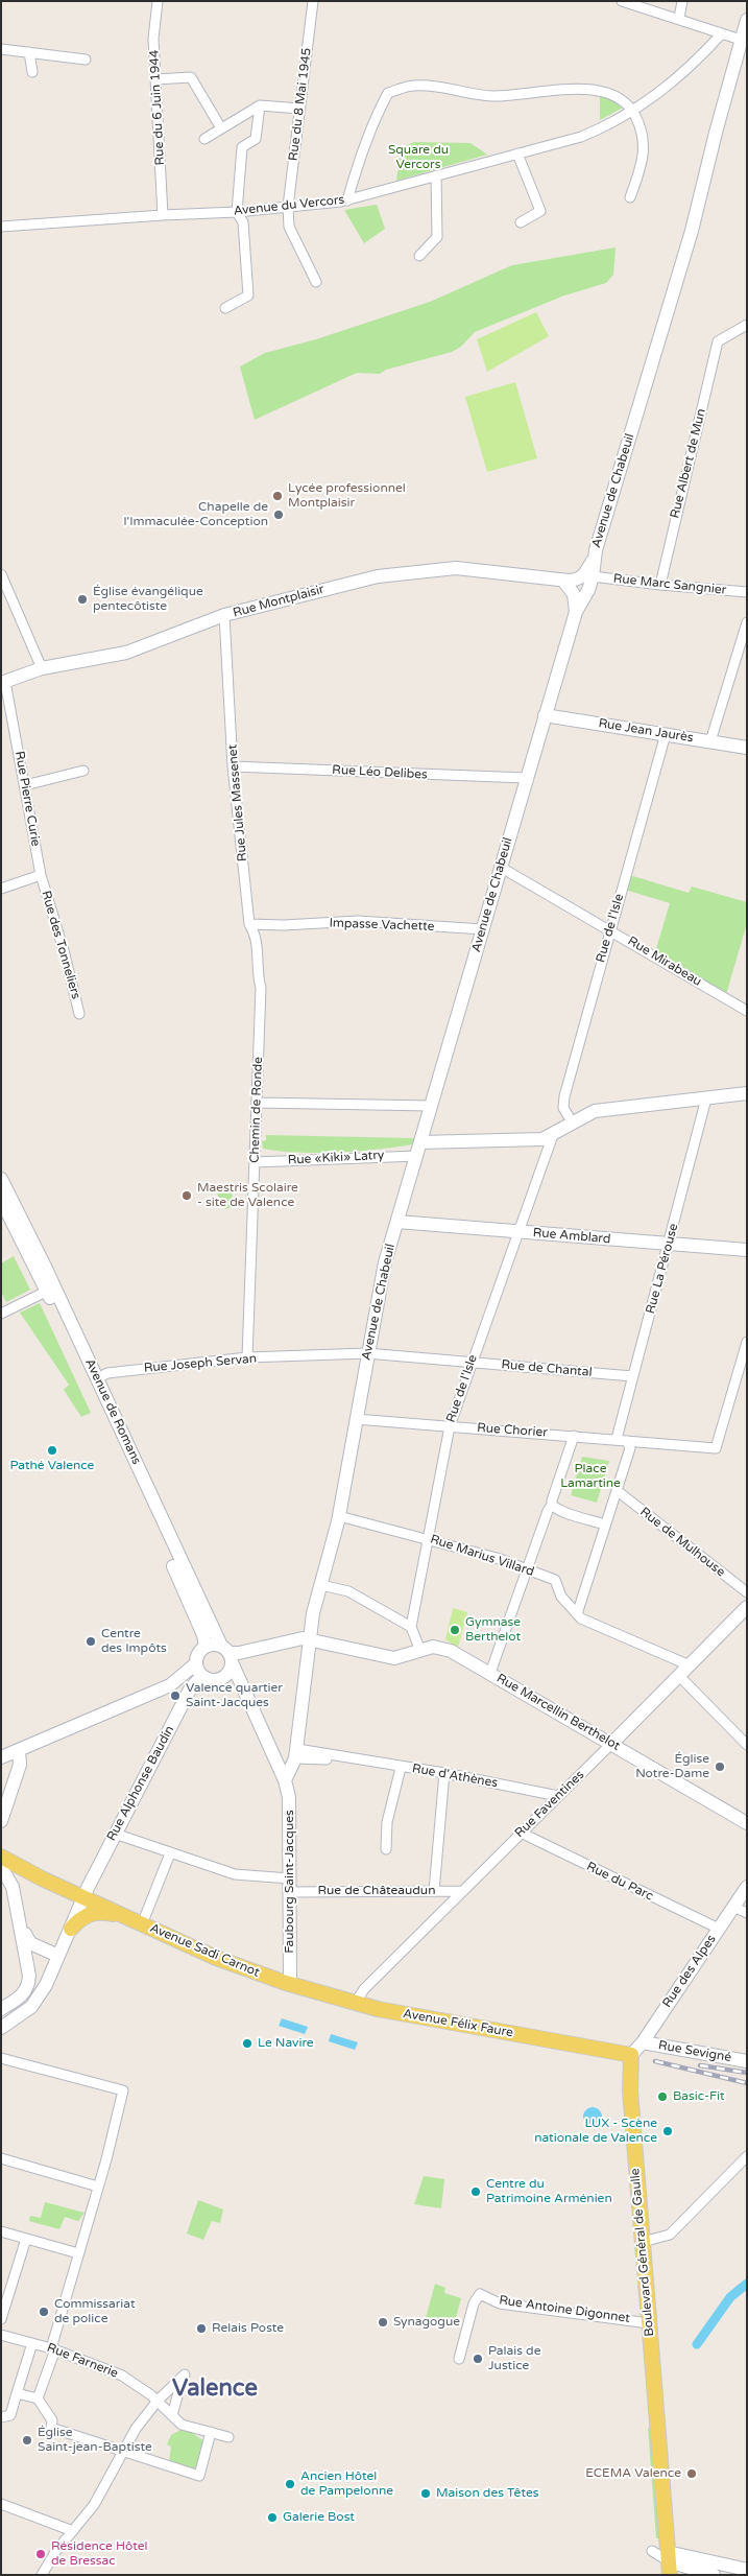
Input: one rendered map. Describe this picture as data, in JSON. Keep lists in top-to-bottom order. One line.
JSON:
{"streets":{"main road":["Avenue de Chabeuil","Rue Montplaisir","Rue Jean Jaurès","Rue Amblard","Avenue de Romans","Rue Marcellin Berthelot","Rue Alphonse Baudin","Rue Faventines","Faubourg Saint-Jacques","Avenue Sadi Carnot","Rue des Alpes","Avenue Félix Faure","Rue Sevigné","Boulevard Général de Gaulle"],"street":["Rue du 8 Mai 1945","Rue du 6 Juin 1944","Avenue du Vercors","Rue Albert de Mun","Rue Marc Sangnier","Rue Léo Delibes","Rue Pierre Curie","Rue Jules Massenet","Impasse Vachette","Rue de l'Isle","Rue des Tonneliers","Rue Mirabeau","Chemin de Ronde","Rue «Kiki» Latry","Rue La Pérouse","Rue Joseph Servan","Rue de Chantal","Rue Chorier","Rue de Mulhouse","Rue Marius Villard","Rue d'Athènes","Rue du Parc","Rue de Châteaudun","Rue Antoine Digonnet","Rue Farnerie"]},"crossings":[["Rue du 8 Mai 1945","Avenue du Vercors"],["Rue du 6 Juin 1944","Avenue du Vercors"],["Rue Albert de Mun","Rue Marc Sangnier"],["Avenue de Chabeuil","Rue Marc Sangnier"],["Avenue de Chabeuil","Rue Montplaisir"],["Avenue de Chabeuil","Rue Jean Jaurès"],["Avenue de Chabeuil","Rue Léo Delibes"],["Avenue de Chabeuil","Impasse Vachette"],["Avenue de Chabeuil","Rue Mirabeau"],["Avenue de Chabeuil","Rue «Kiki» Latry"],["Avenue de Chabeuil","Rue Amblard"],["Avenue de Chabeuil","Rue Joseph Servan"],["Avenue de Chabeuil","Rue de Chantal"],["Avenue de Chabeuil","Avenue de Romans"],["Avenue de Chabeuil","Rue Chorier"],["Avenue de Chabeuil","Rue Marius Villard"],["Avenue de Chabeuil","Rue d'Athènes"],["Avenue de Chabeuil","Faubourg Saint-Jacques"],["Rue Montplaisir","Rue Pierre Curie"],["Rue Montplaisir","Rue Jules Massenet"],["Rue Jean Jaurès","Rue de l'Isle"],["Rue Léo Delibes","Rue Jules Massenet"],["Rue Pierre Curie","Rue des Tonneliers"],["Rue Jules Massenet","Impasse Vachette"],["Rue Jules Massenet","Chemin de Ronde"],["Rue de l'Isle","Rue Mirabeau"],["Rue de l'Isle","Rue Amblard"],["Rue de l'Isle","Rue de Chantal"],["Rue de l'Isle","Rue Chorier"],["Rue de l'Isle","Rue Marius Villard"],["Chemin de Ronde","Rue «Kiki» Latry"],["Chemin de Ronde","Rue Joseph Servan"],["Rue Amblard","Rue La Pérouse"],["Rue La Pérouse","Rue de Chantal"],["Rue Joseph Servan","Rue de Chantal"],["Rue Joseph Servan","Avenue de Romans"],["Avenue de Romans","Rue Alphonse Baudin"],["Avenue de Romans","Faubourg Saint-Jacques"],["Rue Marius Villard","Rue Faventines"],["Rue Marcellin Berthelot","Rue Faventines"],["Rue d'Athènes","Rue Faventines"],["Rue Alphonse Baudin","Rue de Châteaudun"],["Rue Alphonse Baudin","Avenue Sadi Carnot"],["Rue Faventines","Rue du Parc"],["Rue Faventines","Rue de Châteaudun"],["Rue Faventines","Avenue Félix Faure"],["Faubourg Saint-Jacques","Rue de Châteaudun"],["Faubourg Saint-Jacques","Avenue Sadi Carnot"],["Faubourg Saint-Jacques","Avenue Félix Faure"],["Rue du Parc","Rue des Alpes"],["Avenue Sadi Carnot","Avenue Félix Faure"],["Rue des Alpes","Avenue Félix Faure"],["Rue des Alpes","Rue Sevigné"],["Rue des Alpes","Boulevard Général de Gaulle"],["Avenue Félix Faure","Boulevard Général de Gaulle"],["Boulevard Général de Gaulle","Rue Antoine Digonnet"]],"districts":["Valence"],"parks":["Square du Vercors","Place Lamartine"],"places":["Lycée professionnel Montplaisir","Chapelle de l'Immaculée-Conception","Église évangélique pentecôtiste","Maestris Scolaire - site de Valence","Pathé Valence","Gymnase Berthelot","Centre des Impôts","Valence quartier Saint-Jacques","Église Notre-Dame","Le Navire","Basic-Fit","LUX - Scène nationale de Valence","Centre du Patrimoine Arménien","Commissariat de police","Synagogue","Relais Poste","Palais de Justice","Église Saint-jean-Baptiste","ECEMA Valence","Ancien Hôtel de Pampelonne","Maison des Têtes","Galerie Bost","Résidence Hôtel de Bressac"]}
